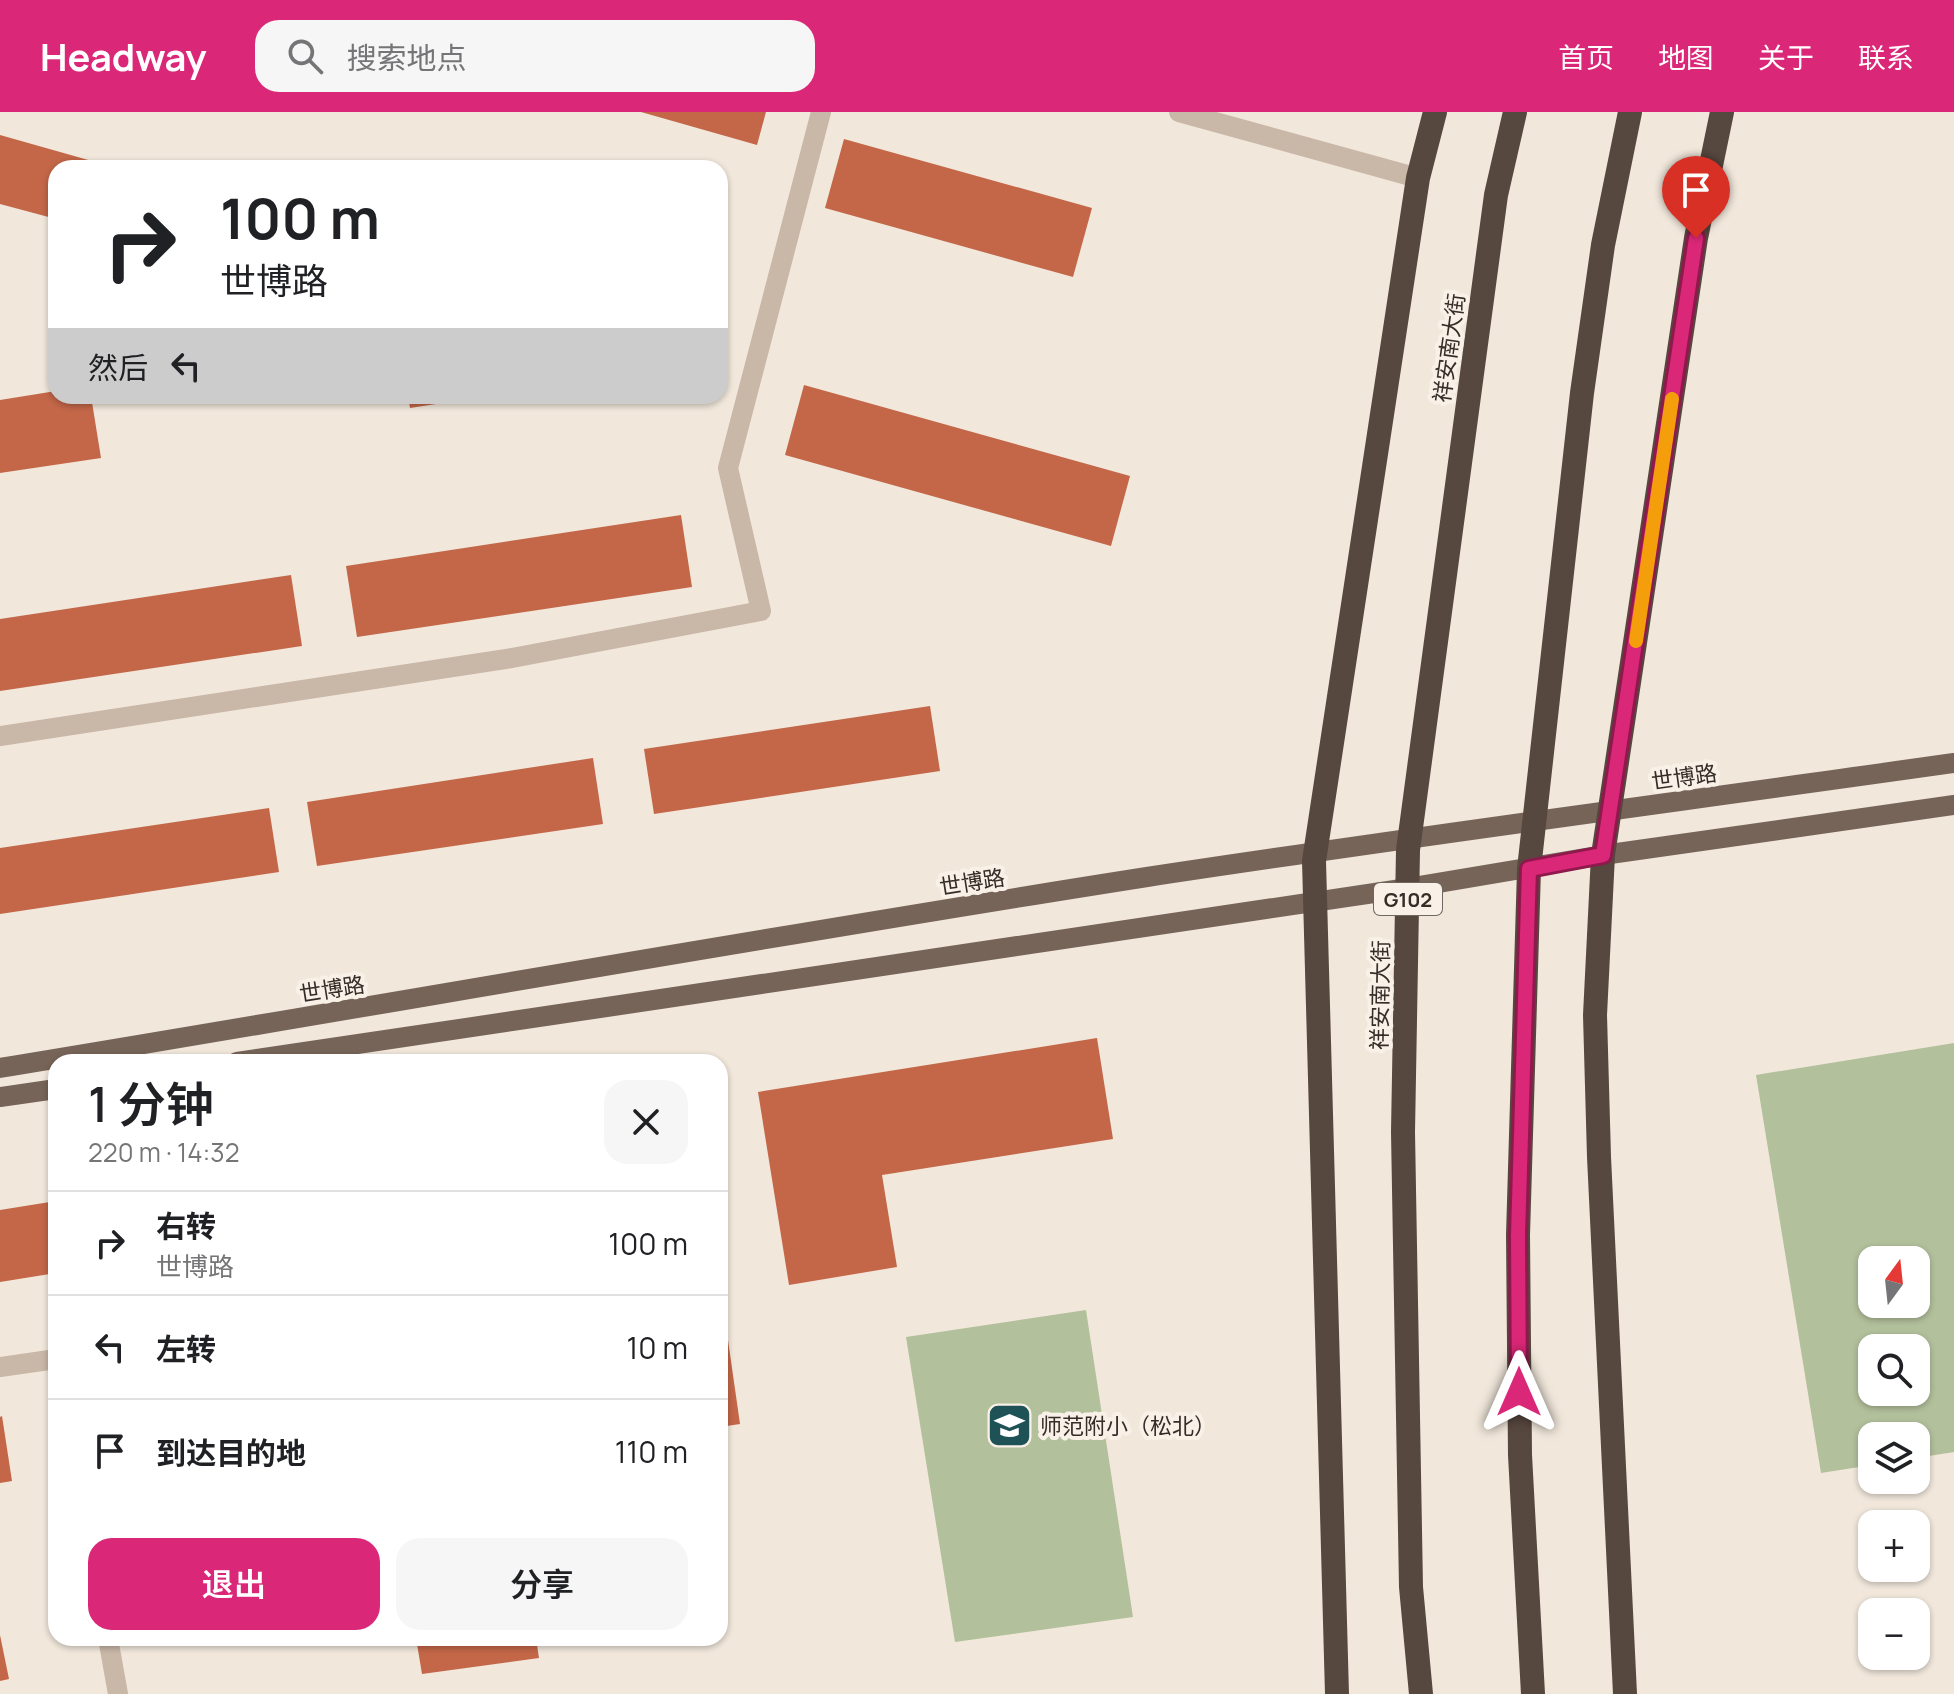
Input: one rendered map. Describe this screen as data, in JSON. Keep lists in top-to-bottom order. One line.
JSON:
{"streets":{"highway":["祥安南大街","G102"],"main road":["世博路"]},"crossings":[["祥安南大街","世博路"]],"places":{"school or university":["师范附小（松北）"]},"north":"top","page":{"header":"Headway","search":"搜索地点","nav":["首页","地图","关于","联系"],"turn":["100 m","世博路"],"then":"然后","heading":["1 分钟","220 m · 14:32"],"list":[{"name":"右转","note":"世博路","value":"100 m"},{"name":"左转","value":"10 m"},{"name":"到达目的地","value":"110 m"}],"map_buttons":["+","−"],"buttons":["退出","分享"]}}
